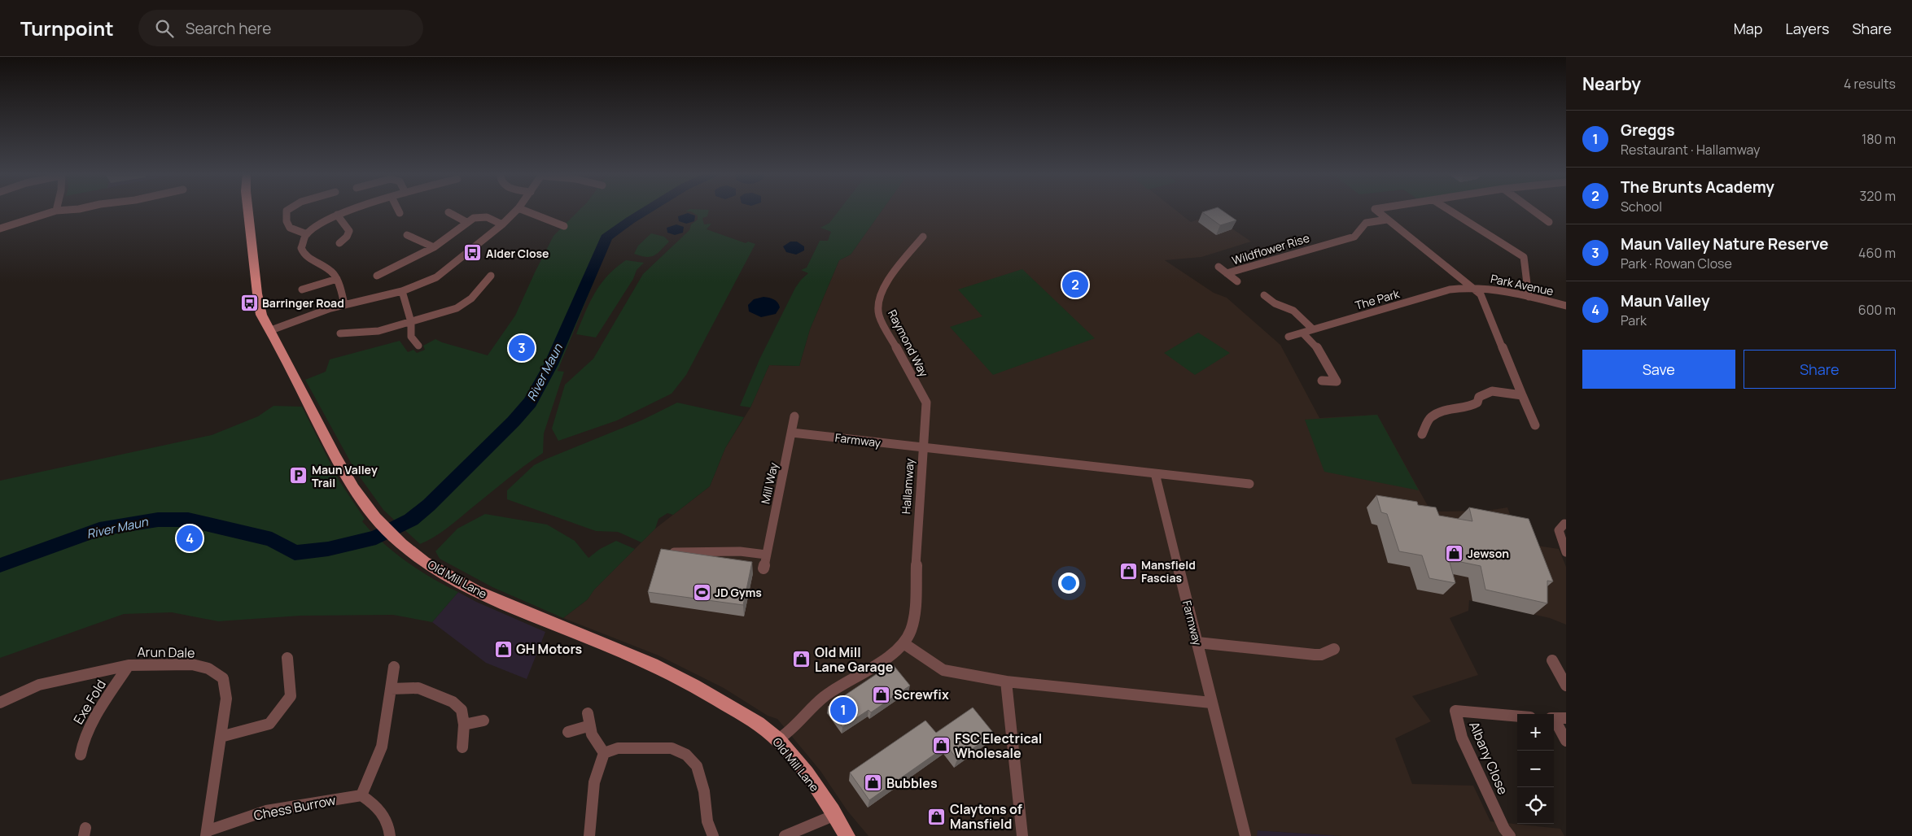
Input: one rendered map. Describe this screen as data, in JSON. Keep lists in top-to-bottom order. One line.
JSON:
{"streets":{"main road":["Old Mill Lane"],"street":["Wildflower Rise","Park Avenue","The Park","Raymond Way","Farmway","Mill Way","Hallamway","Arun Dale","Exe Fold","Albany Close","Chess Burrow"]},"crossings":[["Park Avenue","The Park"],["Raymond Way","Farmway"],["Raymond Way","Hallamway"],["Farmway","Mill Way"],["Farmway","Hallamway"],["Hallamway","Old Mill Lane"],["Arun Dale","Exe Fold"],["Arun Dale","Chess Burrow"]],"water":["River Maun"],"places":{"bus stop":["Alder Close","Barringer Road"],"parking":["Maun Valley Trail"],"shop":["Jewson","Mansfield Fascias","GH Motors","Old Mill Lane Garage","Screwfix","FSC Electrical Wholesale","Bubbles","Claytons of Mansfield"],"sports":["JD Gyms"]},"page":{"header":"Turnpoint","search":"Search here","nav":["Map","Layers","Share"],"heading":["Nearby","4 results"],"list":[{"mark":"1","name":"Greggs","note":"Restaurant · Hallamway","value":"180 m"},{"mark":"2","name":"The Brunts Academy","note":"School","value":"320 m"},{"mark":"3","name":"Maun Valley Nature Reserve","note":"Park · Rowan Close","value":"460 m"},{"mark":"4","name":"Maun Valley","note":"Park","value":"600 m"}],"pins":["2","3","4","1"],"buttons":["Save","Share"],"map_buttons":["+","−"]}}
